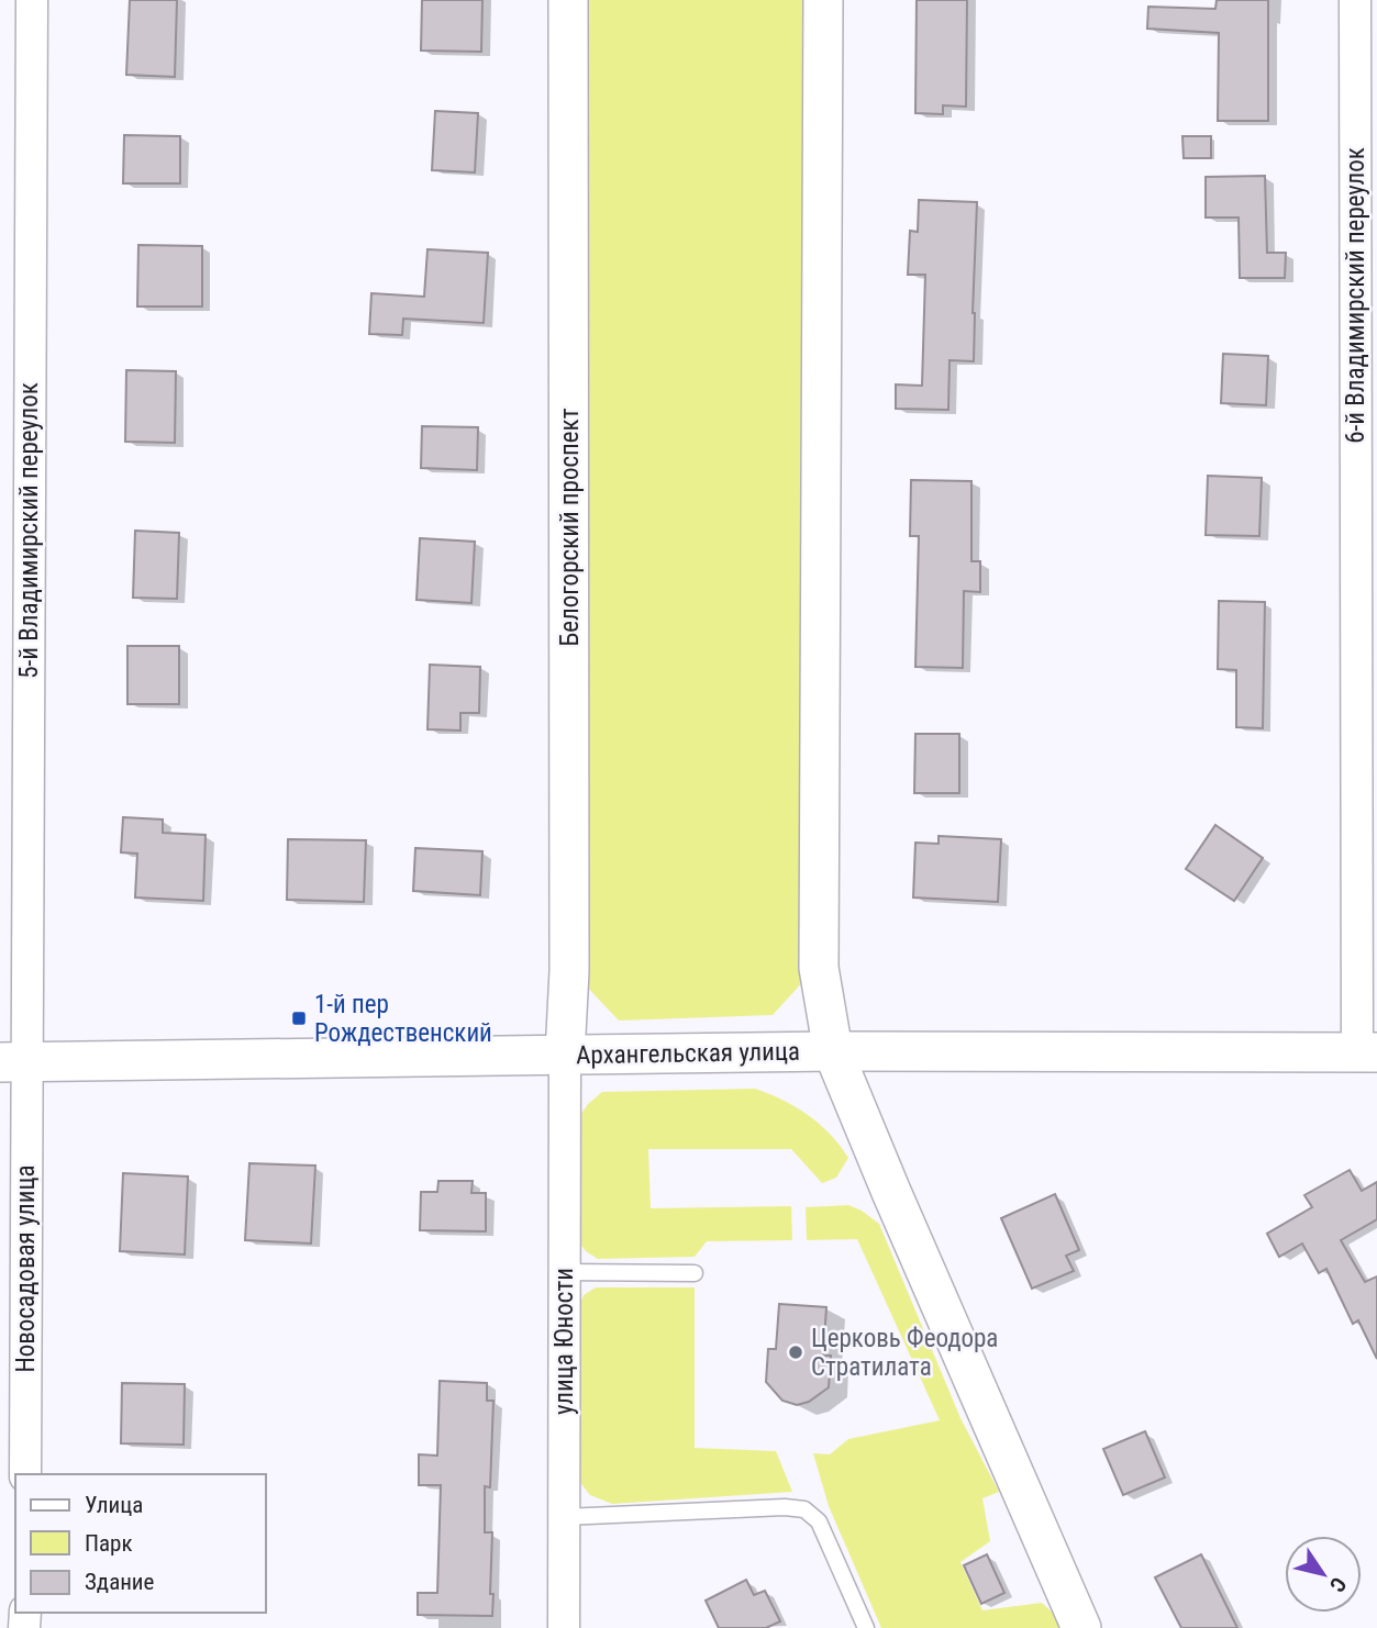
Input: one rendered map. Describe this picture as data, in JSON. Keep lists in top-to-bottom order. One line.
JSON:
{"streets":{"street":["6-й Владимирский переулок","Белогорский проспект","5-й Владимирский переулок","Архангельская улица","Новосадовая улица","улица Юности"]},"crossings":[["6-й Владимирский переулок","Архангельская улица"],["Белогорский проспект","Архангельская улица"],["Белогорский проспект","улица Юности"],["5-й Владимирский переулок","Архангельская улица"],["5-й Владимирский переулок","Новосадовая улица"],["Архангельская улица","Новосадовая улица"],["Архангельская улица","улица Юности"]],"places":{"transit":["1-й пер Рождественский"],"other":["Церковь Феодора Стратилата"]},"legend":["Улица","Парк","Здание"],"north":"bottom right"}
